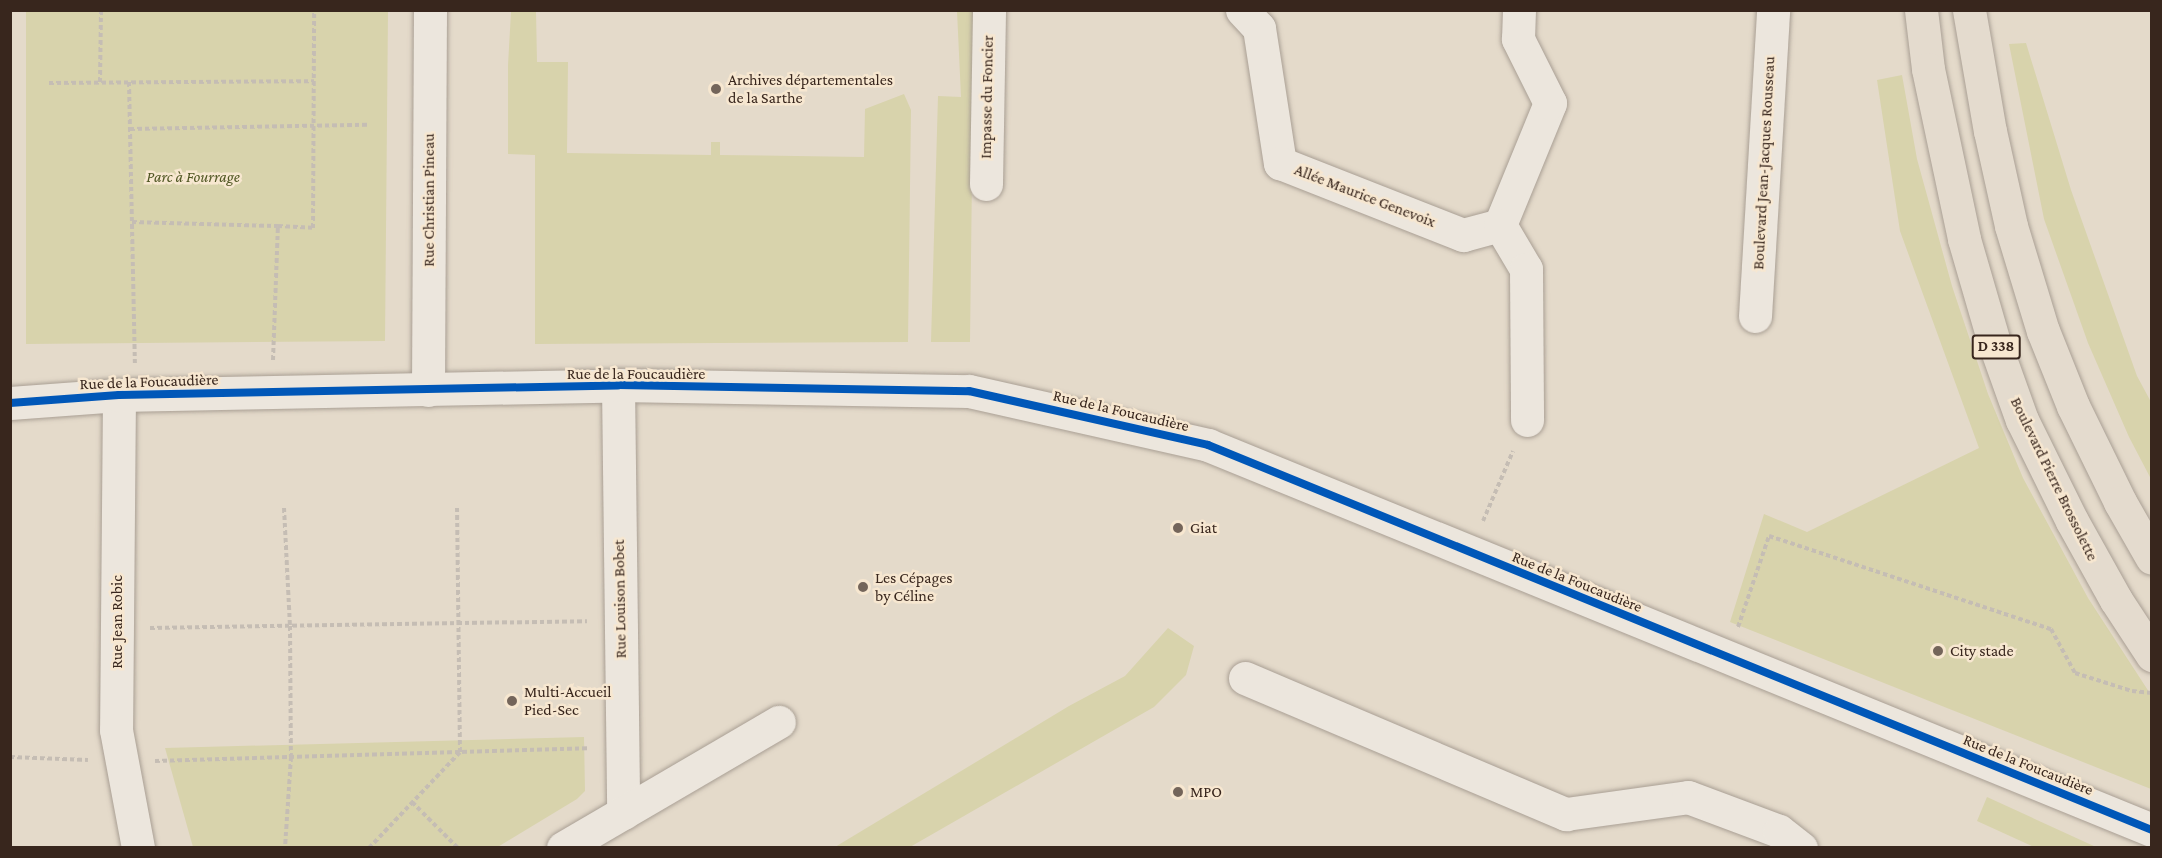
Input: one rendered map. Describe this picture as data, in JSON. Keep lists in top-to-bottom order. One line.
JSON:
{"streets":{"main road":["D 338","Boulevard Pierre Brossolette"],"street":["Impasse du Foncier","Boulevard Jean-Jacques Rousseau","Allée Maurice Genevoix","Rue Christian Pineau","Rue de la Foucaudière","Rue Louison Bobet","Rue Jean Robic"]},"crossings":[["Rue Christian Pineau","Rue de la Foucaudière"],["Rue de la Foucaudière","Rue Louison Bobet"],["Rue de la Foucaudière","Rue Jean Robic"]],"parks":["Parc à Fourrage"],"places":["Archives départementales de la Sarthe","Giat","Les Cépages by Céline","City stade","Multi-Accueil Pied-Sec","MPO"]}
